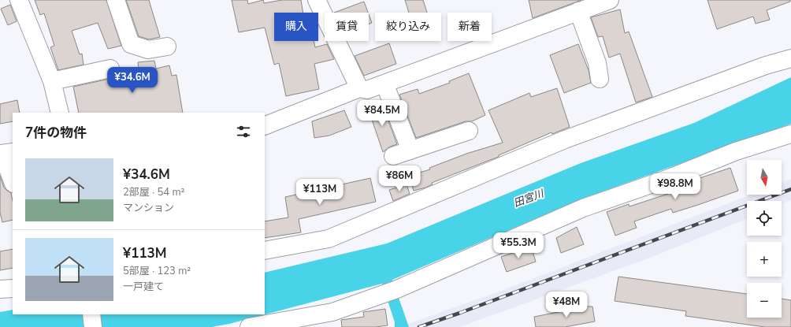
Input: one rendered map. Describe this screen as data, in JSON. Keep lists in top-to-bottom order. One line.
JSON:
{"water":["田宮川"],"north":"bottom","page":{"chip":["購入","賃貸","絞り込み","新着"],"price":["¥34.6M","¥84.5M","¥86M","¥98.8M","¥113M","¥55.3M","¥48M"],"heading":"7件の物件","list":[{"name":"¥34.6M","note":"2部屋 · 54 m² · マンション"},{"name":"¥113M","note":"5部屋 · 123 m² · 一戸建て"}],"map_buttons":["+","−"]}}
